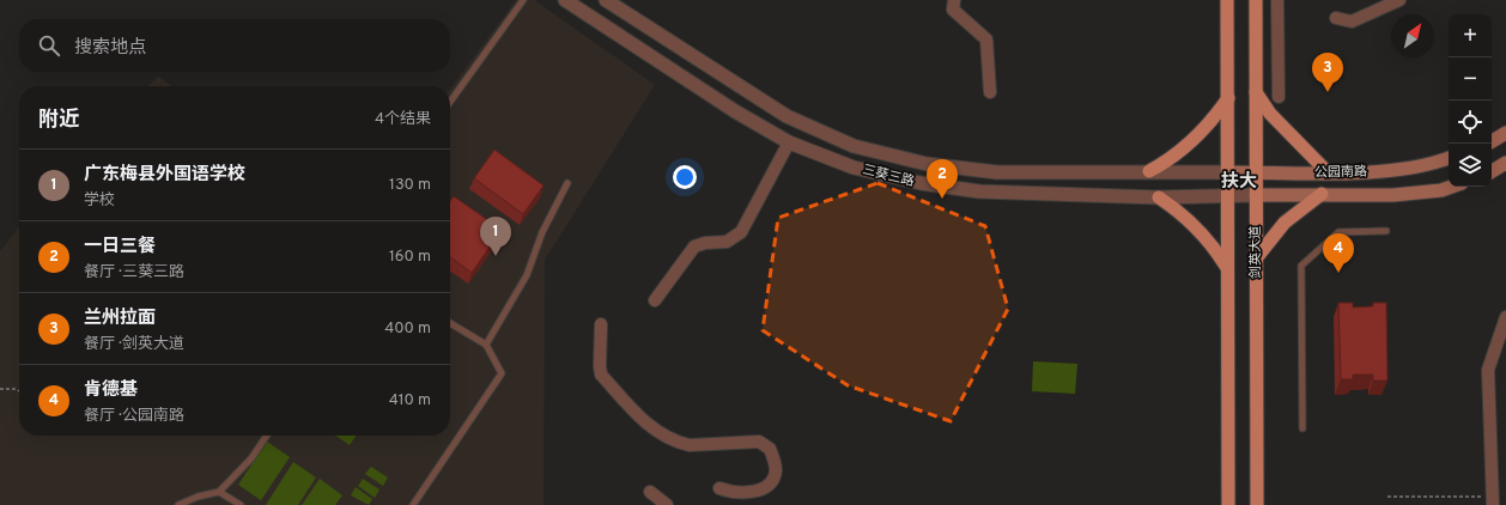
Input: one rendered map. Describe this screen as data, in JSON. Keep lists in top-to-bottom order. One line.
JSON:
{"streets":{"main road":["公园南路","剑英大道"],"street":["三葵三路"]},"crossings":[["公园南路","三葵三路"],["公园南路","剑英大道"],["三葵三路","剑英大道"]],"districts":["扶大"],"north":"top right","page":{"map_buttons":["+","−"],"search":"搜索地点","pins":["3","2","1","4"],"heading":["附近","4个结果"],"list":[{"mark":"1","name":"广东梅县外国语学校","note":"学校","value":"130 m"},{"mark":"2","name":"一日三餐","note":"餐厅 · 三葵三路","value":"160 m"},{"mark":"3","name":"兰州拉面","note":"餐厅 · 剑英大道","value":"400 m"},{"mark":"4","name":"肯德基","note":"餐厅 · 公园南路","value":"410 m"}]}}
